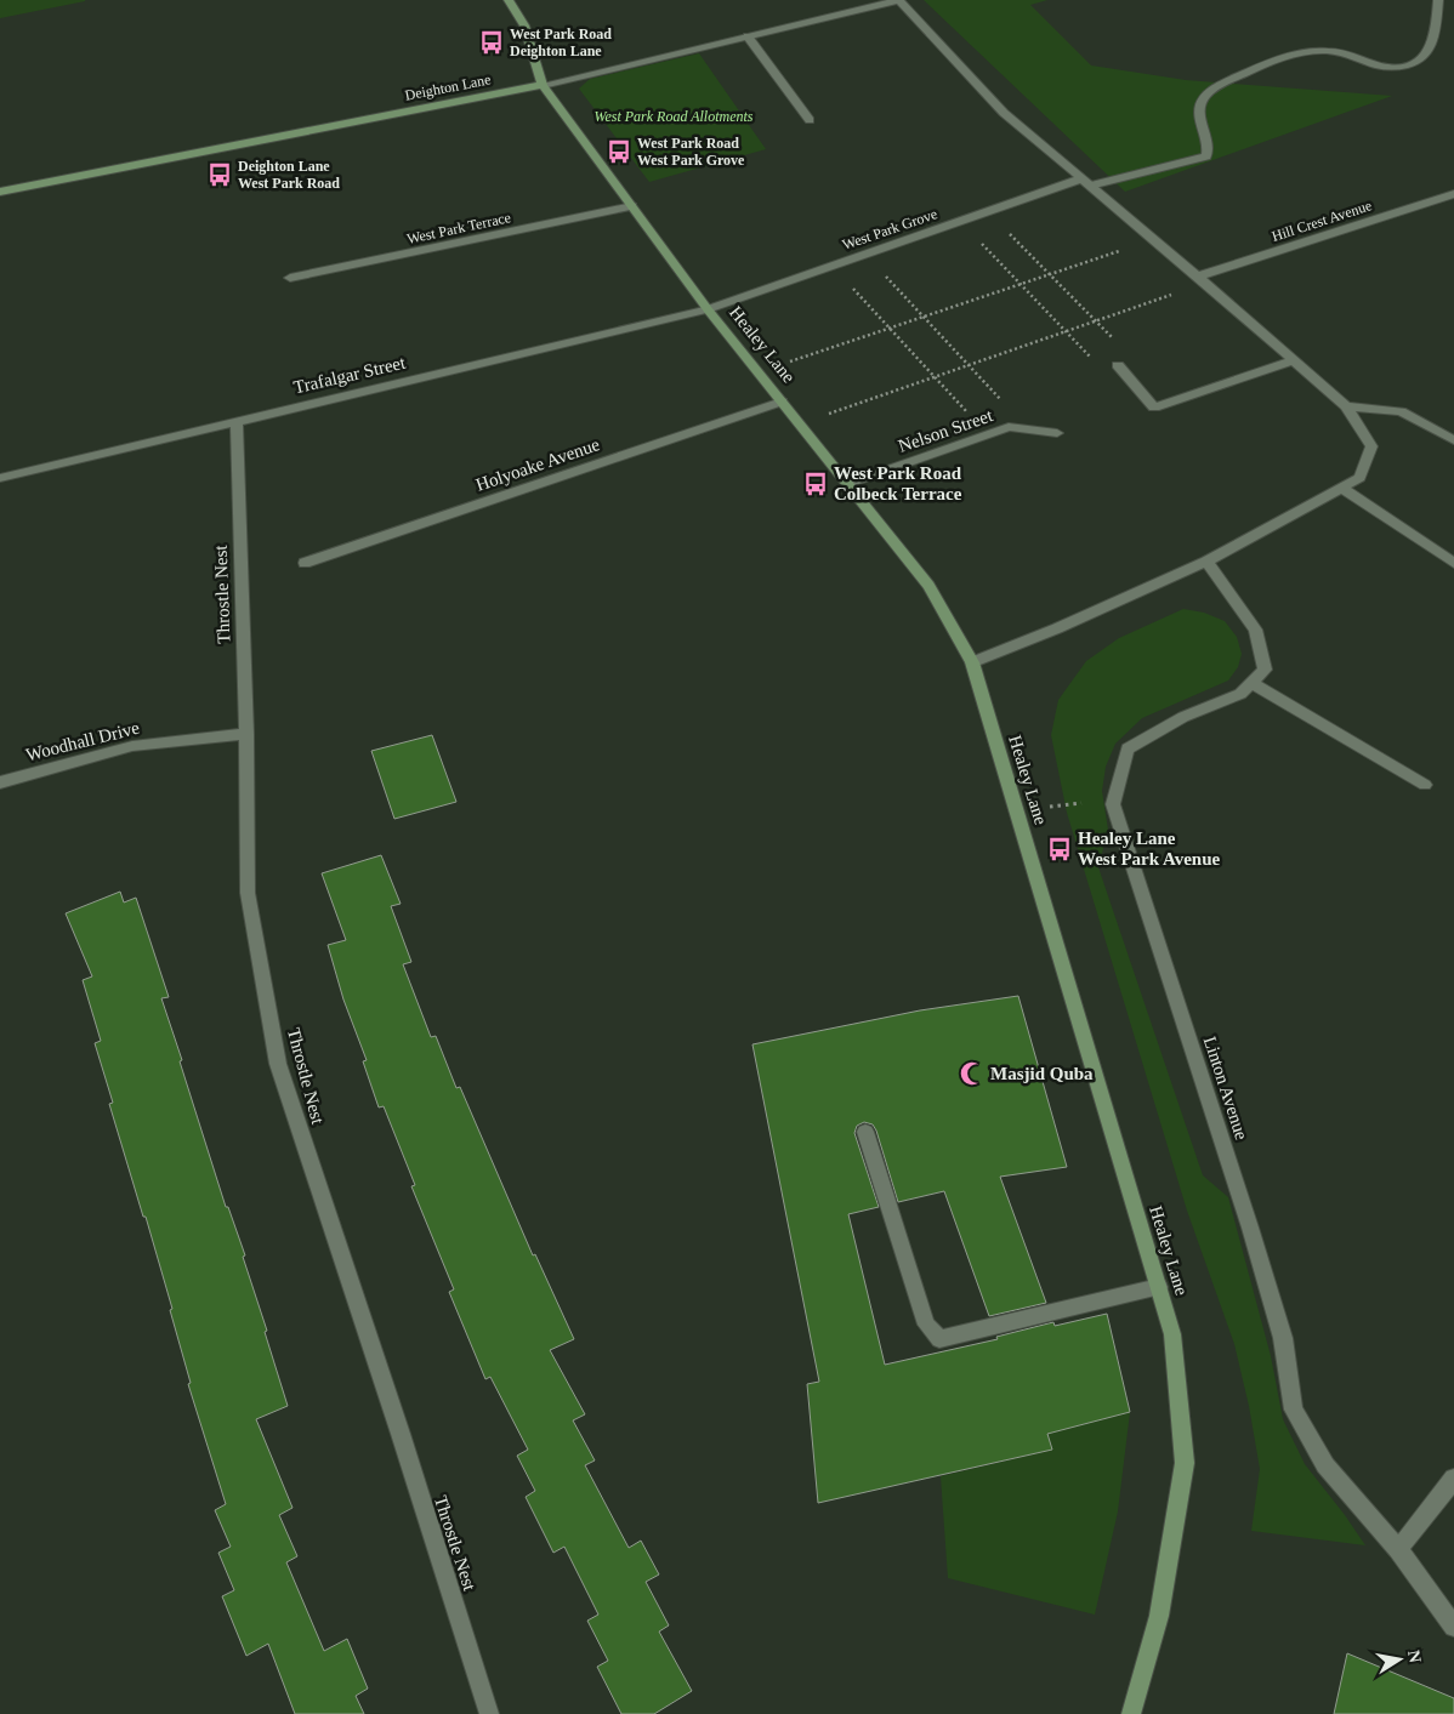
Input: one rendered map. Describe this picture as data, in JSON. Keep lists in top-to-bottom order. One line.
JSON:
{"streets":{"main road":["Deighton Lane","Healey Lane"],"street":["Hill Crest Avenue","West Park Terrace","West Park Grove","Trafalgar Street","Nelson Street","Holyoake Avenue","Throstle Nest","Woodhall Drive","Linton Avenue"]},"crossings":[["Deighton Lane","Healey Lane"],["West Park Terrace","Healey Lane"],["West Park Grove","Healey Lane"],["West Park Grove","Trafalgar Street"],["Healey Lane","Trafalgar Street"],["Healey Lane","Nelson Street"],["Healey Lane","Holyoake Avenue"],["Trafalgar Street","Throstle Nest"],["Throstle Nest","Woodhall Drive"]],"parks":["West Park Road Allotments"],"places":{"bus stop":["West Park Road Deighton Lane","West Park Road West Park Grove","Deighton Lane West Park Road","West Park Road Colbeck Terrace","Healey Lane West Park Avenue"],"mosque":["Masjid Quba"]},"north":"right"}
